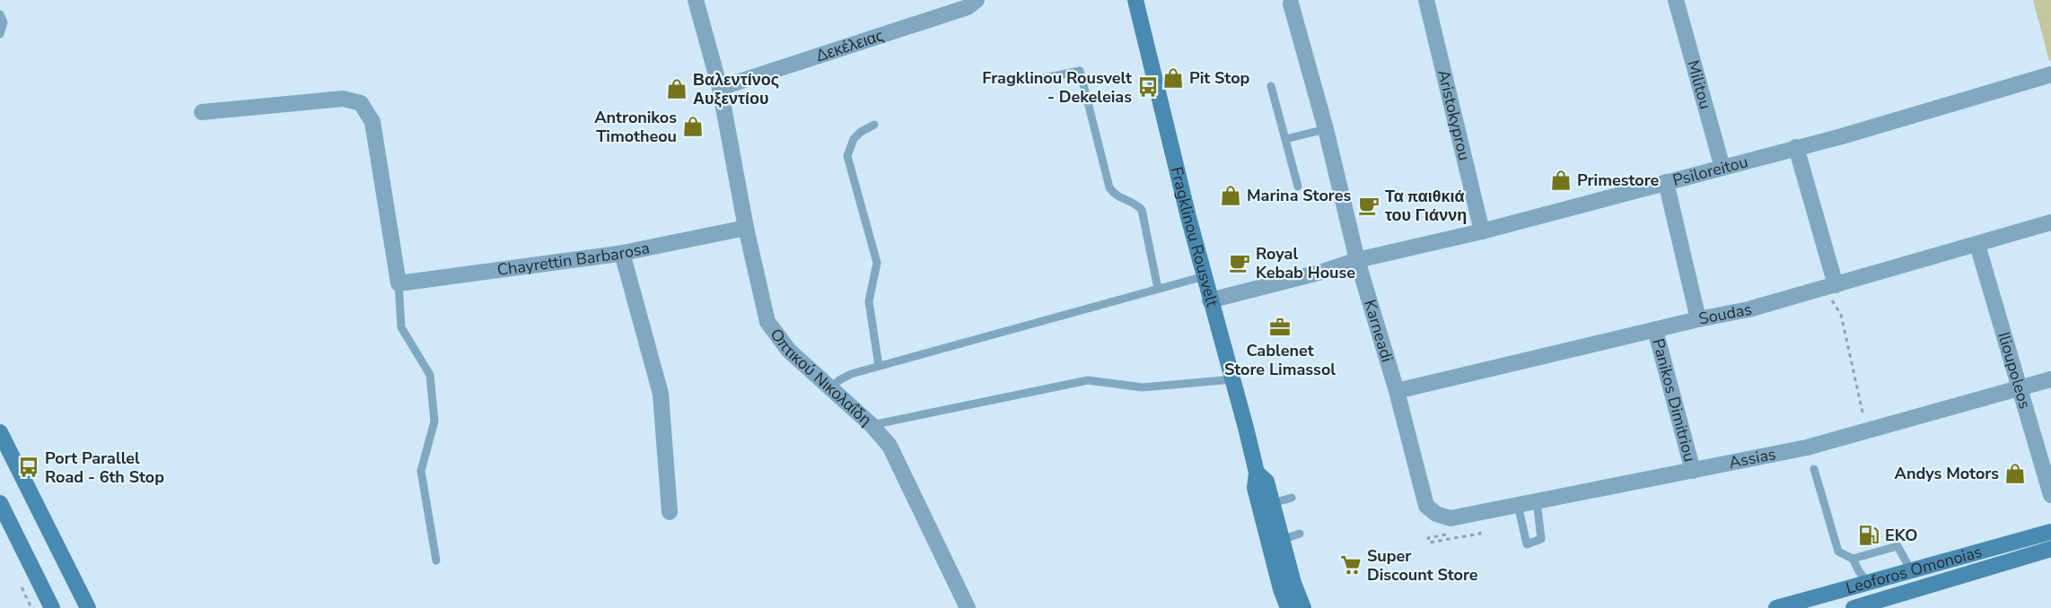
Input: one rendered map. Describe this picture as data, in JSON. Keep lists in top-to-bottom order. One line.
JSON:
{"streets":{"main road":["Fragklinou Rousvelt","Leoforos Omonoias"],"street":["Δεκέλειας","Militou","Aristokyprou","Psiloreitou","Chayrettin Barbarosa","Soudas","Karneadi","Ilioupoleos","Οπτικού Νικολαΐδη","Panikos Dimitriou","Assias"]},"crossings":[["Δεκέλειας","Οπτικού Νικολαΐδη"],["Militou","Psiloreitou"],["Aristokyprou","Psiloreitou"],["Psiloreitou","Fragklinou Rousvelt"],["Psiloreitou","Karneadi"],["Chayrettin Barbarosa","Οπτικού Νικολαΐδη"],["Soudas","Karneadi"],["Soudas","Ilioupoleos"],["Soudas","Panikos Dimitriou"],["Karneadi","Assias"],["Ilioupoleos","Assias"],["Panikos Dimitriou","Assias"]],"places":{"shop":["Pit Stop","Βαλεντίνος Αυξεντίου","Antronikos Timotheou","Primestore","Marina Stores","Andys Motors"],"bus stop":["Fragklinou Rousvelt - Dekeleias","Port Parallel Road - 6th Stop"],"cafe":["Τα παιθκιά του Γιάννη","Royal Kebab House"],"office":["Cablenet Store Limassol"],"fuel station":["EKO"],"supermarket":["Super Discount Store"]}}
